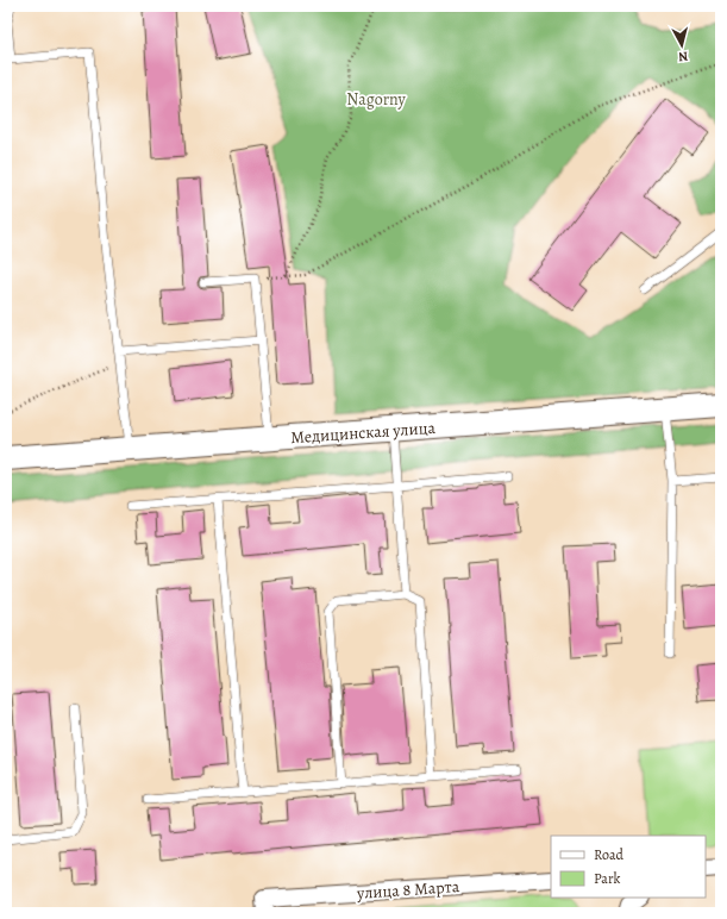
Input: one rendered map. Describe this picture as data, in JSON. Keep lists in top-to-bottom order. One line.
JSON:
{"streets":{"main road":["Медицинская улица"],"street":["улица 8 Марта"]},"parks":["Nagorny"],"legend":["Road","Park"],"north":"bottom"}
